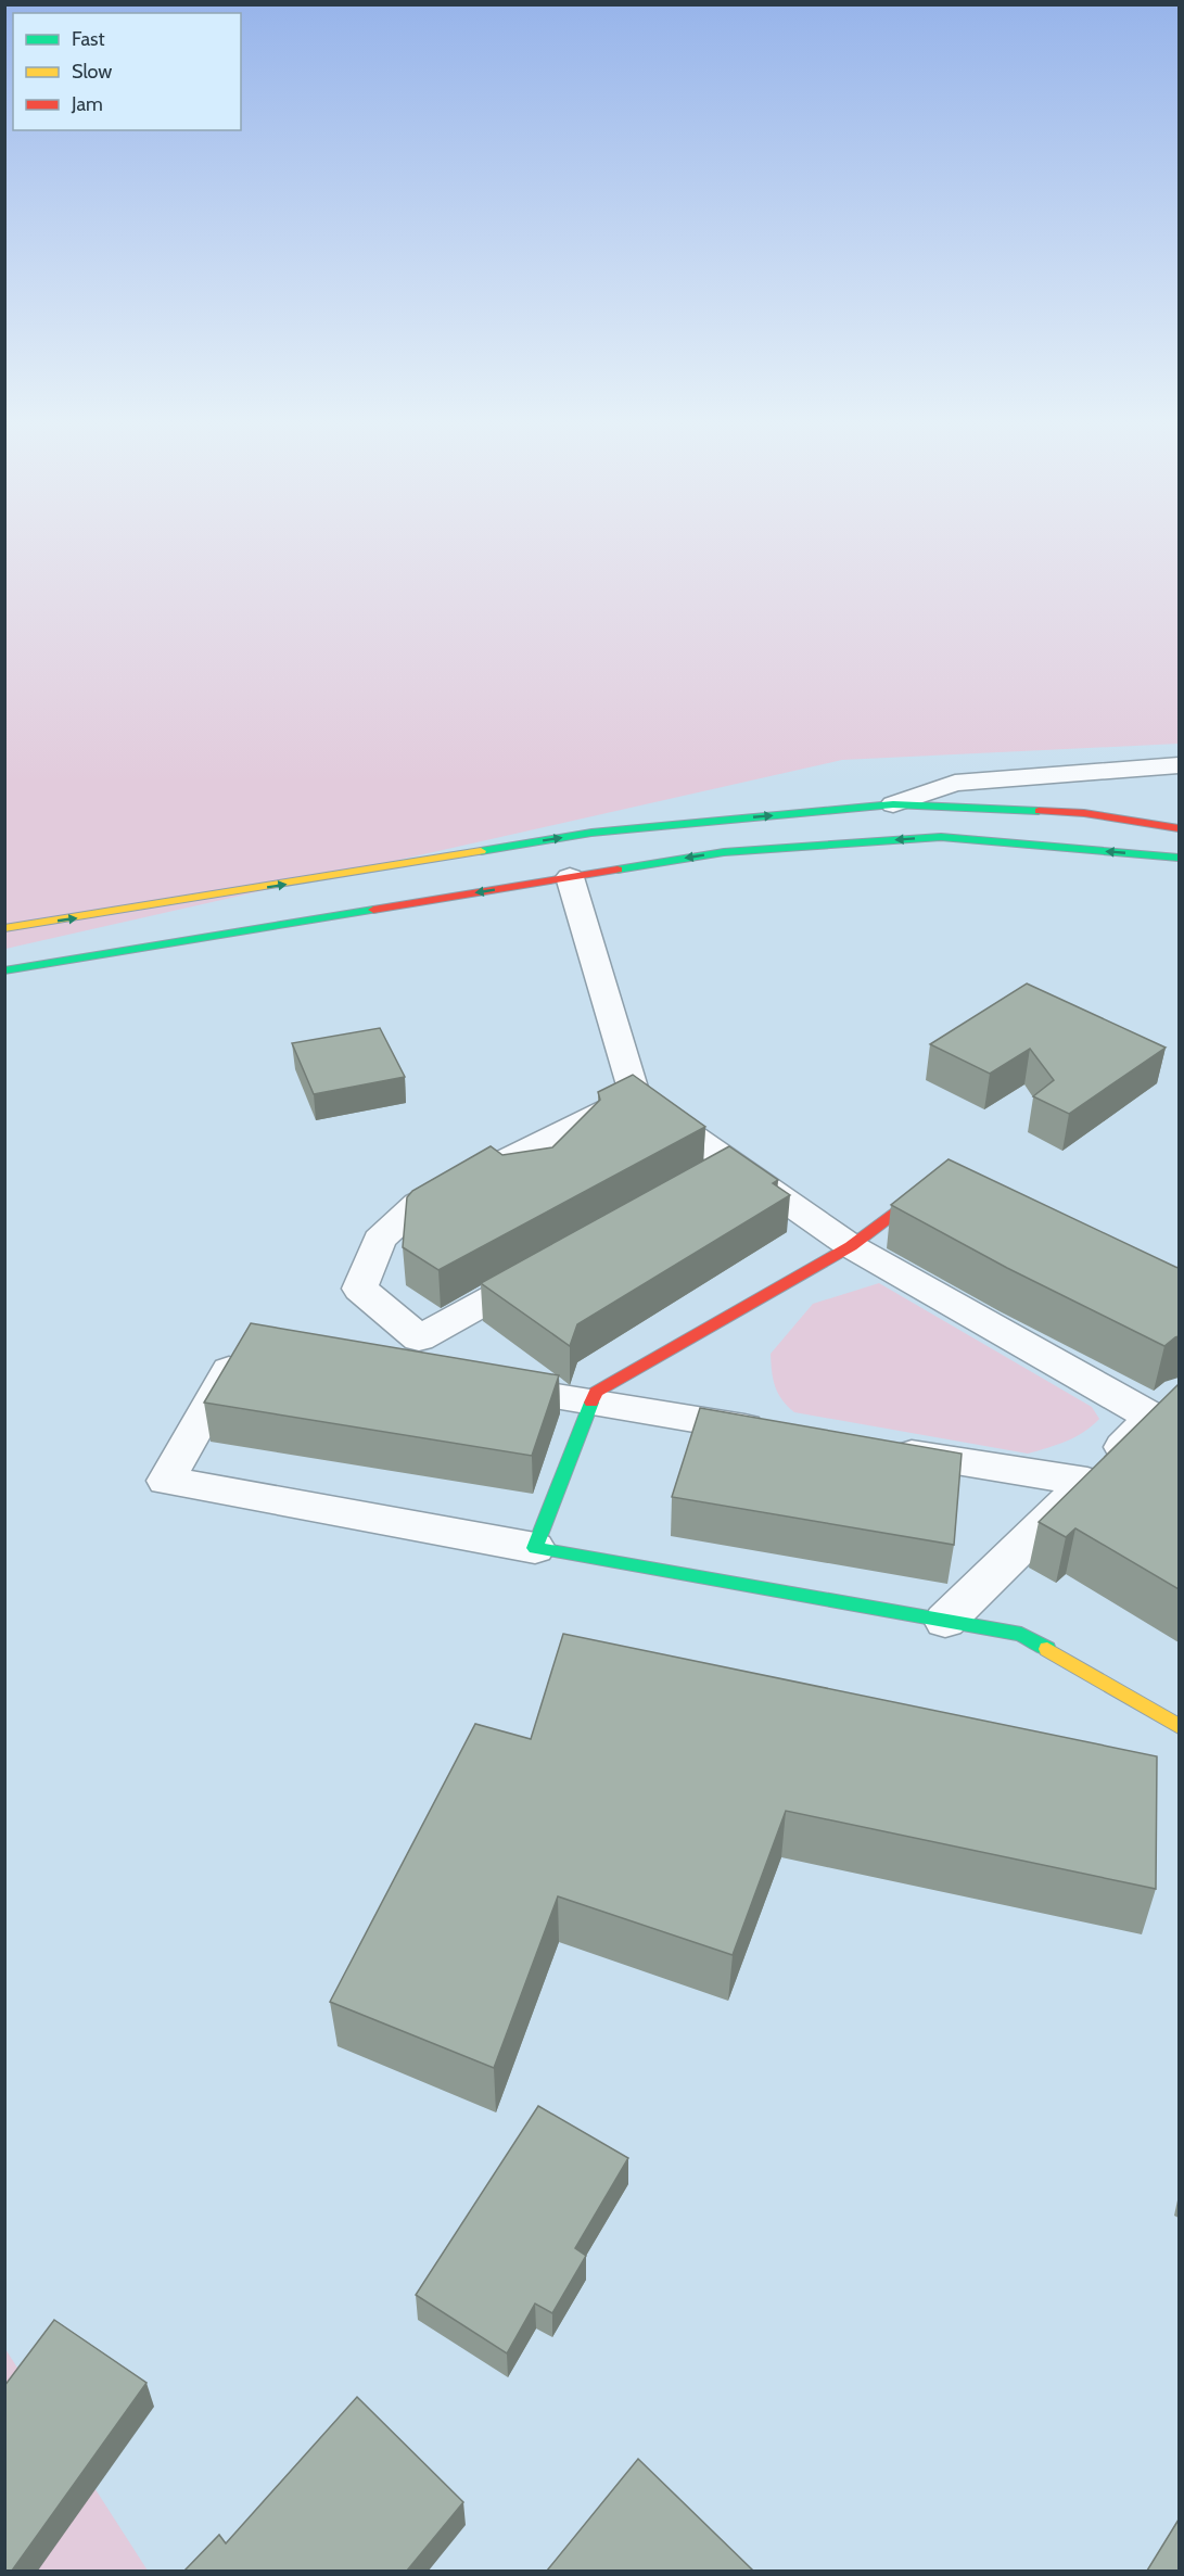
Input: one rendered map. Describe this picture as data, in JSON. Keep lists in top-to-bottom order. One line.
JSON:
{"legend":["Fast","Slow","Jam"]}
